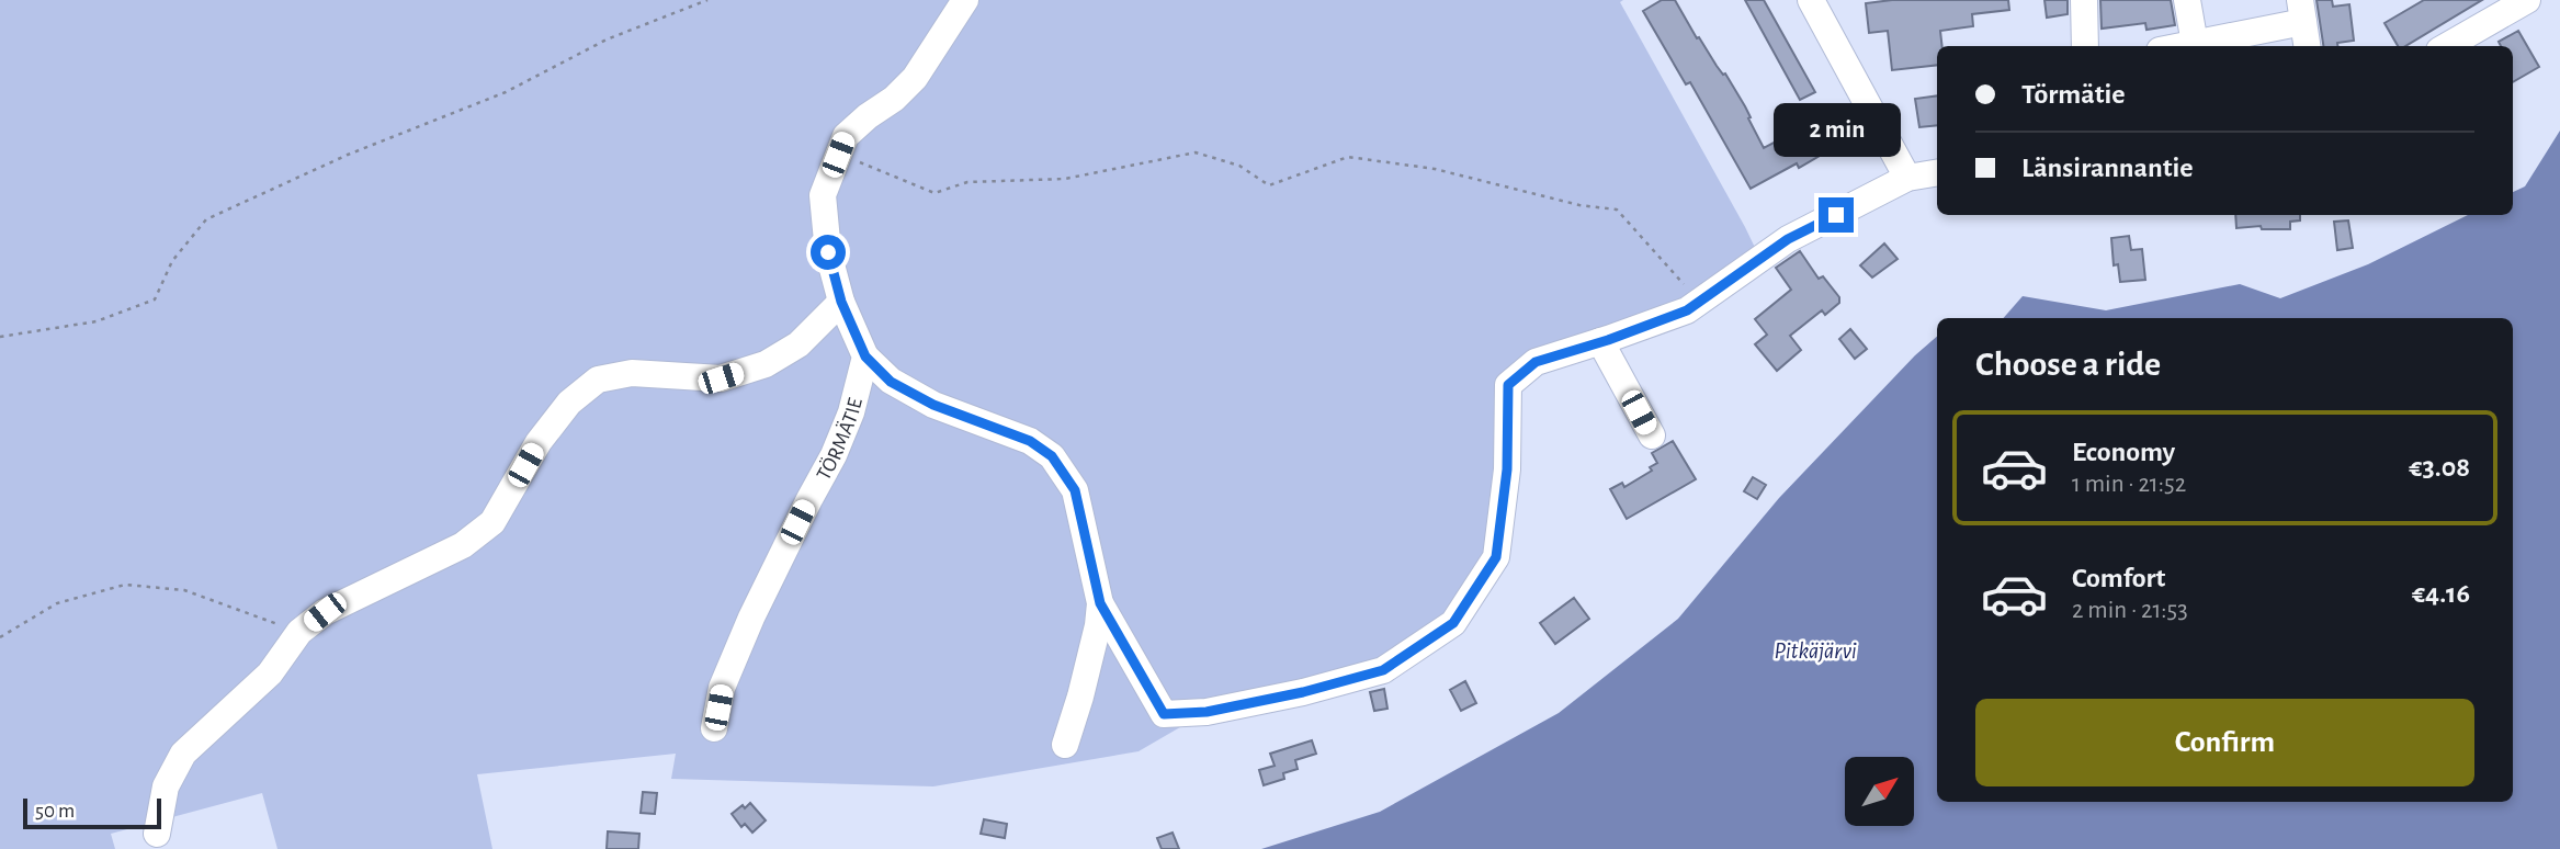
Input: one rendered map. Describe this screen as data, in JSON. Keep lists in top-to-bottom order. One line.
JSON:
{"streets":{"street":["TÖRMÄTIE"]},"water":["Pitkäjärvi"],"scale_bar":"50 m","north":"top right","page":{"banner":["Törmätie","Länsirannantie"],"bubble":"2 min","heading":"Choose a ride","list":[{"name":"Economy","note":"1 min · 21:52","value":"€3.08"},{"name":"Comfort","note":"2 min · 21:53","value":"€4.16"}],"buttons":"Confirm","scale":"50 m"}}
